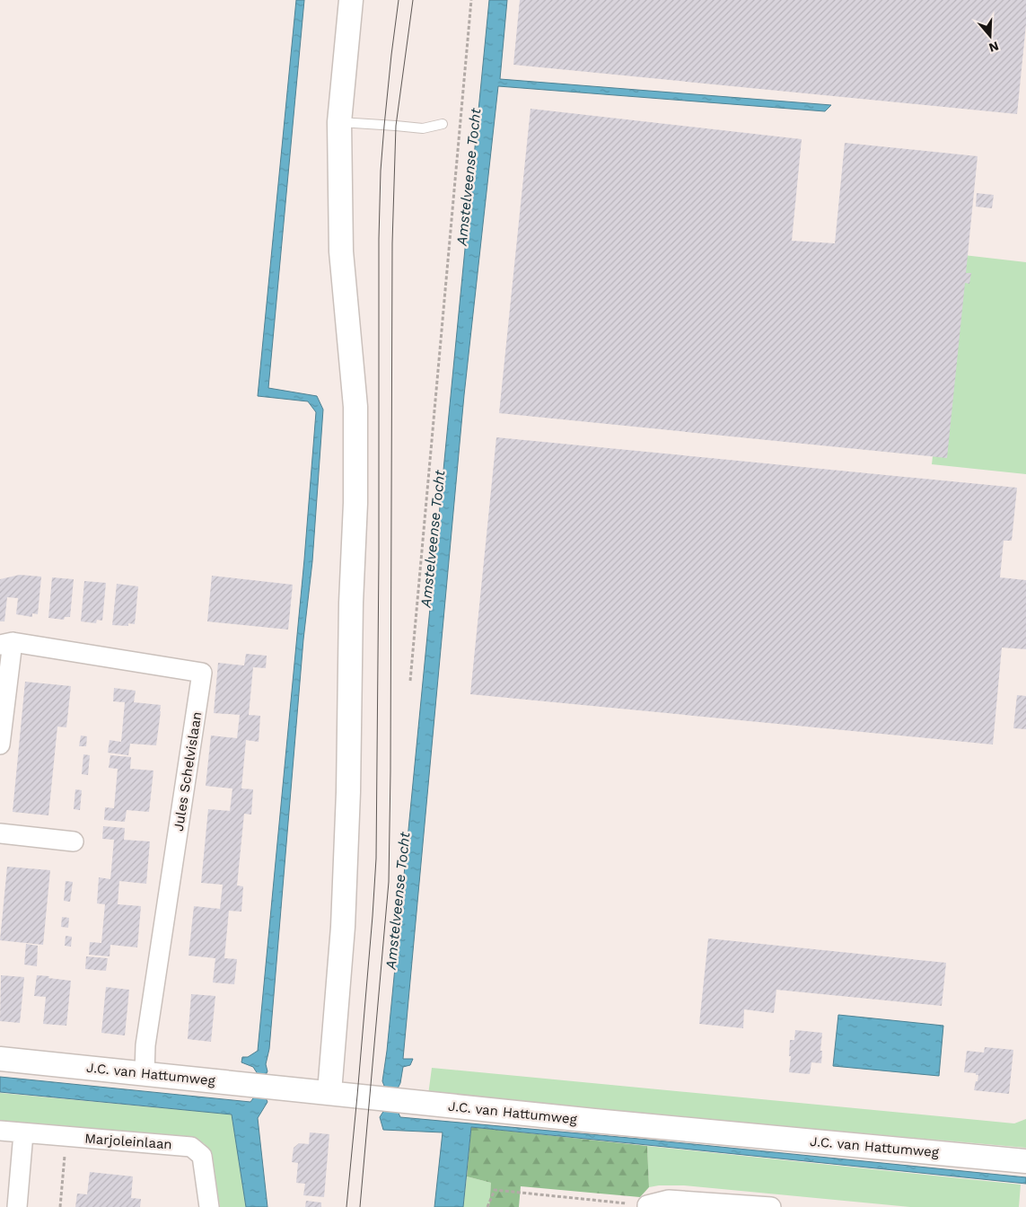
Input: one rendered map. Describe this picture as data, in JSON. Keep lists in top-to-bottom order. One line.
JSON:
{"streets":{"street":["Jules Schelvislaan","J.C. van Hattumweg","Marjoleinlaan"]},"crossings":[["Jules Schelvislaan","J.C. van Hattumweg"]],"water":["Amstelveense Tocht"],"north":"bottom"}
